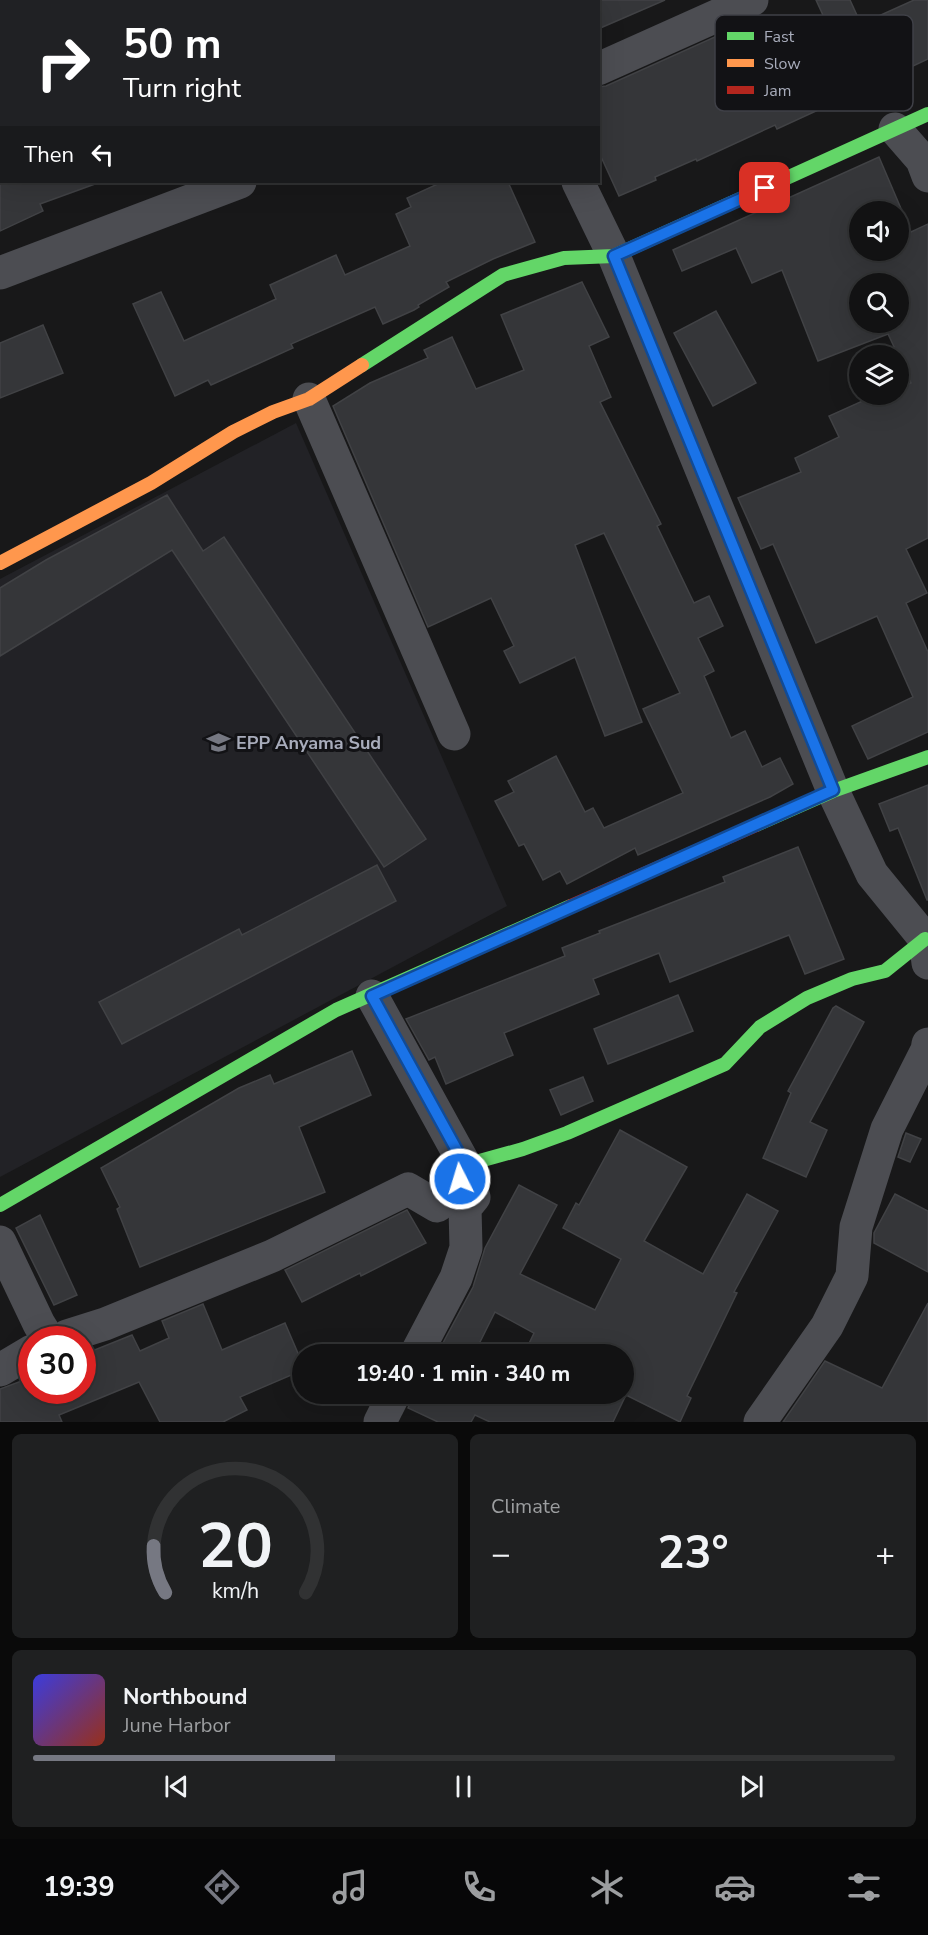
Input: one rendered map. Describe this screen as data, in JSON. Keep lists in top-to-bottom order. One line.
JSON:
{"places":{"school or university":["EPP Anyama Sud"]},"legend":["Fast","Slow","Jam"],"page":{"turn":["50 m","Turn right"],"then":"Then","limit":"30","trip":"19:40 · 1 min · 340 m","tile":"Climate","heat":["−","23°","+"],"song":["Northbound","June Harbor"],"tabs":"19:39","gauge":["20","km/h"]}}
